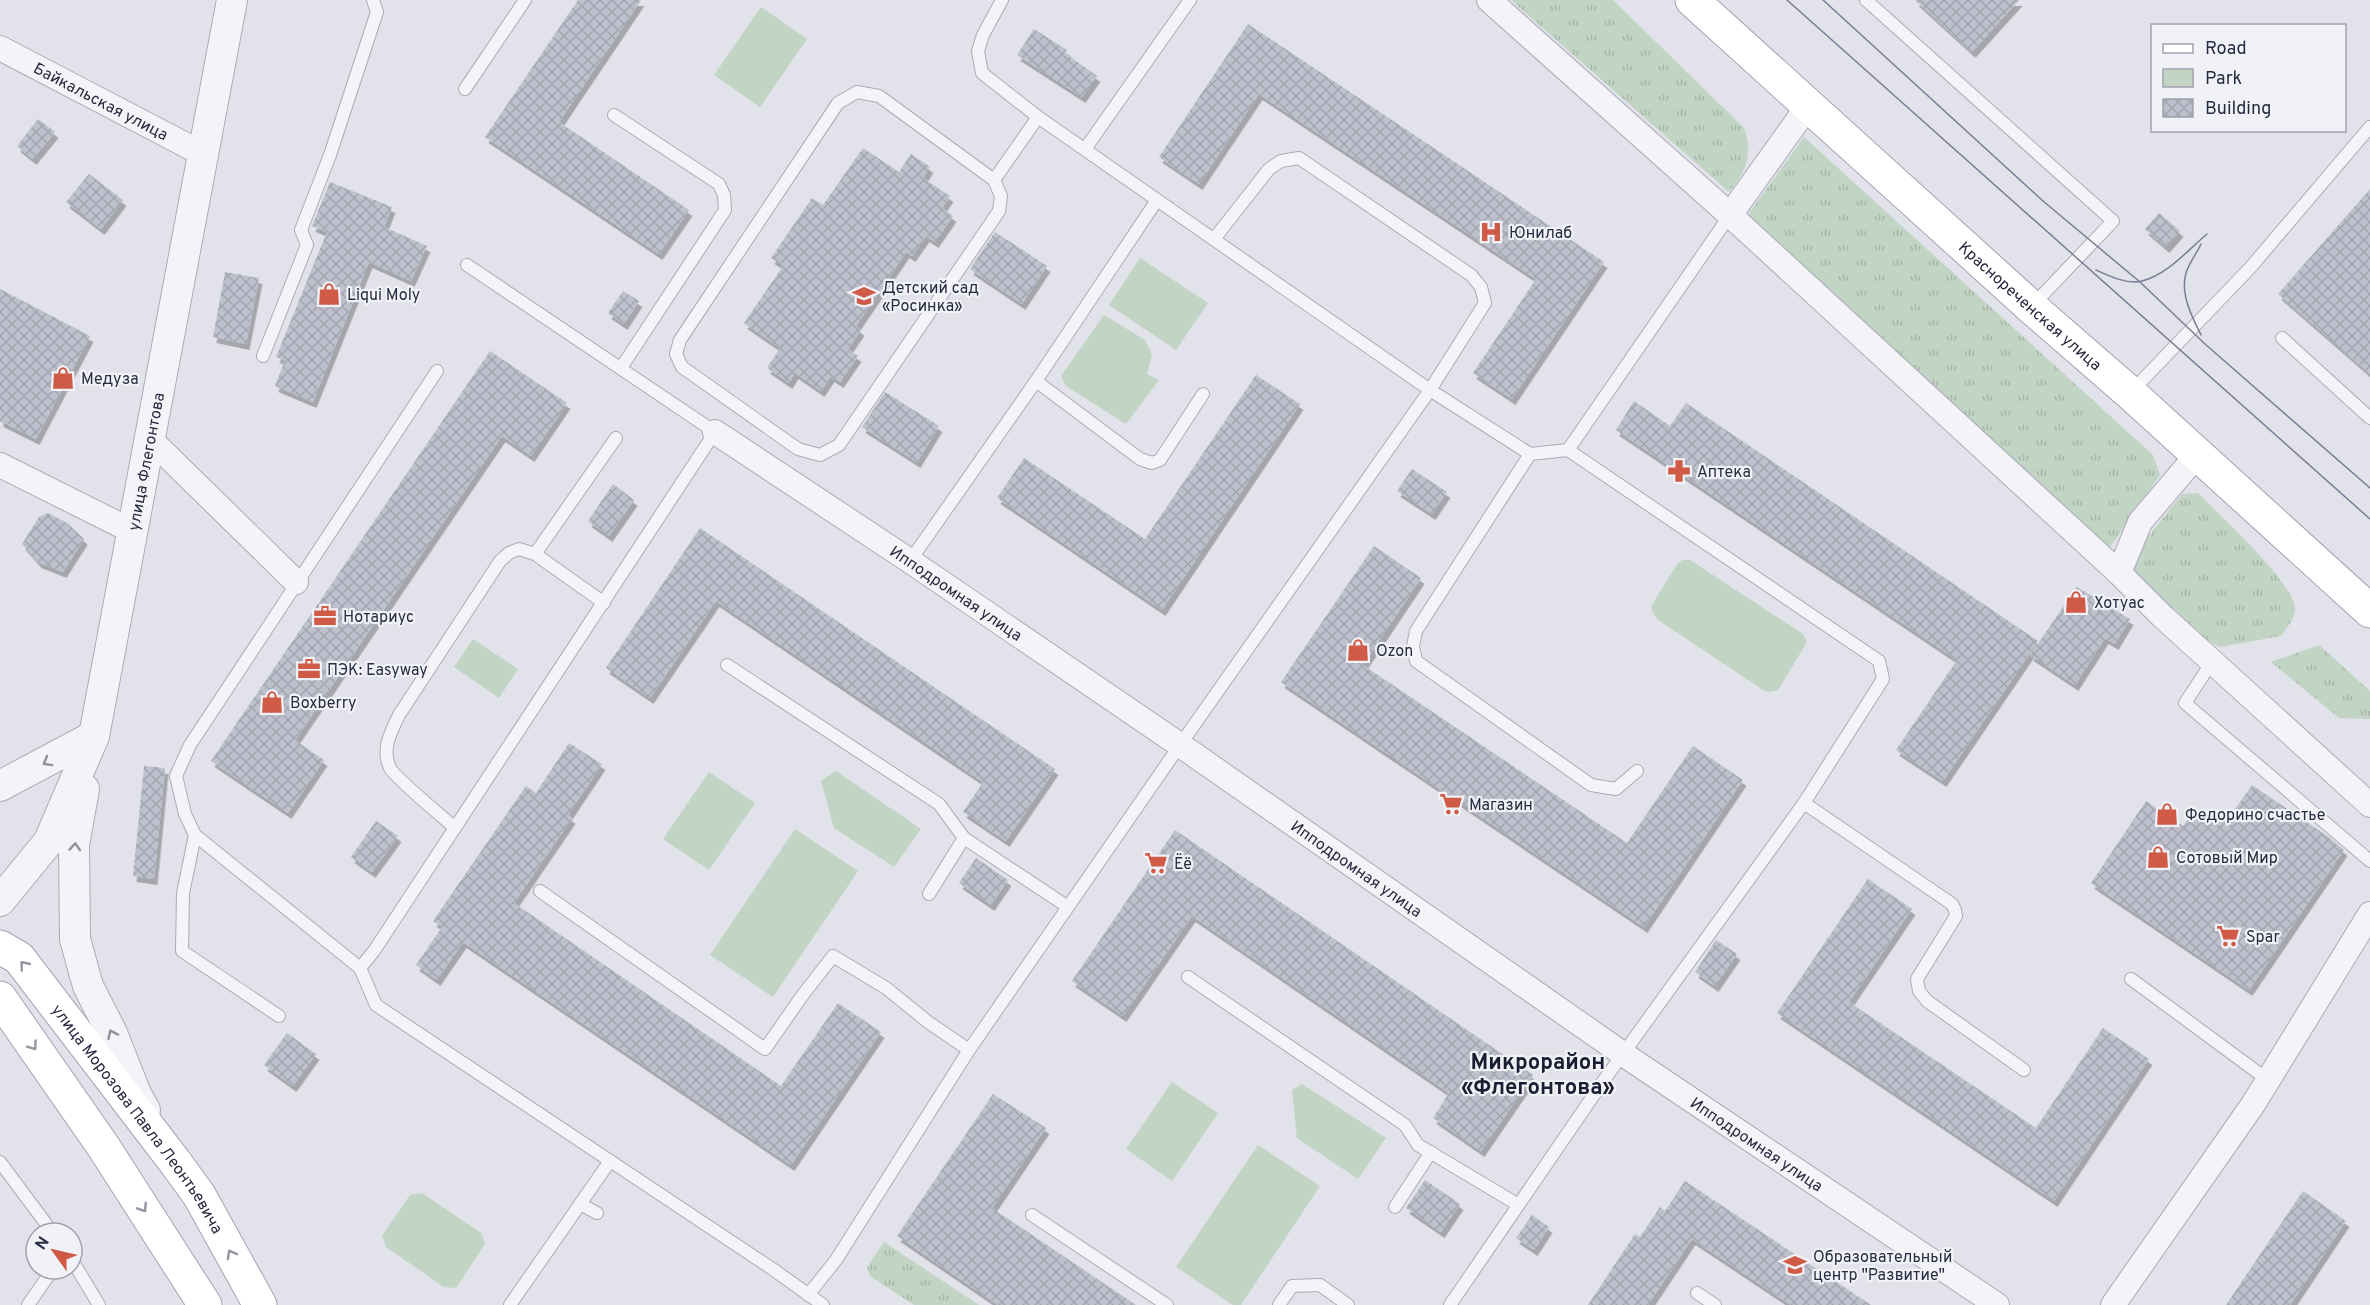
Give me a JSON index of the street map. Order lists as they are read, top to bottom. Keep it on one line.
{"streets":{"main road":["Краснореченская улица","улица Морозова Павла Леонтьевича"],"street":["Байкальская улица","улица Флегонтова","Ипподромная улица"]},"crossings":[["Байкальская улица","улица Флегонтова"]],"districts":["Микрорайон «Флегонтова»"],"places":{"hospital":["Юнилаб"],"shop":["Liqui Moly","Медуза","Хотуас","Ozon","Boxberry","Федорино счастье","Сотовый Мир"],"school or university":["Детский сад «Росинка»","Образовательный центр \"Развитие\""],"pharmacy":["Аптека"],"office":["Нотариус","ПЭК: Easyway"],"supermarket":["Магазин","Ёё","Spar"]},"legend":["Road","Park","Building"],"north":"top left"}
